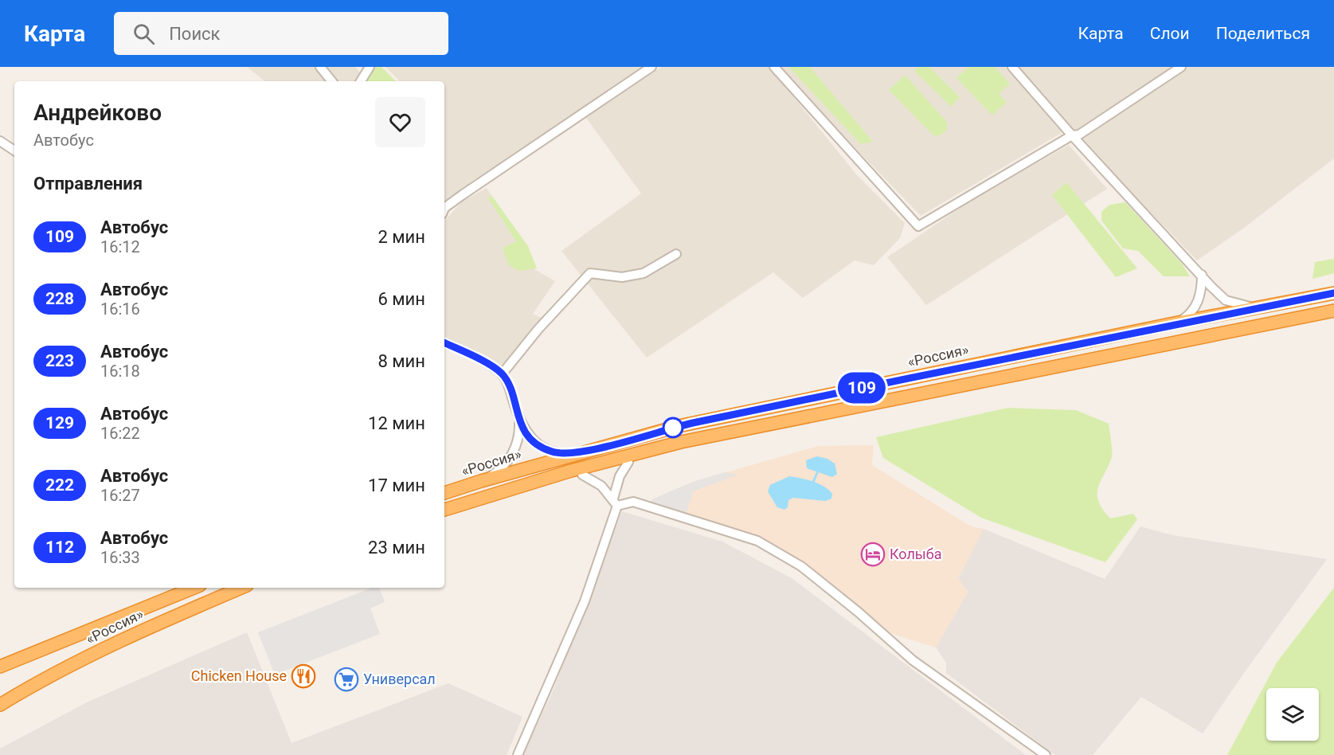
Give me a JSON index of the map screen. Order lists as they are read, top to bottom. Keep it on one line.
{"streets":{"highway":["«Россия»"]},"places":{"hotel":["Колыба"],"restaurant":["Chicken House"],"supermarket":["Универсал"]},"lines":["bus line 109"],"page":{"header":"Карта","search":"Поиск","nav":["Карта","Слои","Поделиться"],"on_map":"109","heading":[["Андрейково","Автобус"],"Отправления"],"list":[{"mark":"109","name":"Автобус","note":"16:12","value":"2 мин"},{"mark":"228","name":"Автобус","note":"16:16","value":"6 мин"},{"mark":"223","name":"Автобус","note":"16:18","value":"8 мин"},{"mark":"129","name":"Автобус","note":"16:22","value":"12 мин"},{"mark":"222","name":"Автобус","note":"16:27","value":"17 мин"},{"mark":"112","name":"Автобус","note":"16:33","value":"23 мин"}]}}
